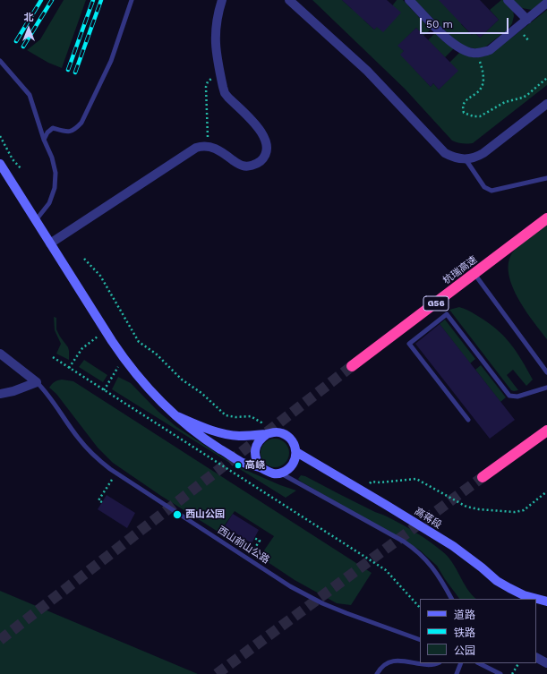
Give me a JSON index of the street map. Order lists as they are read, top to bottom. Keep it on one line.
{"streets":{"highway":["杭瑞高速","G56"],"main road":["高蒋段"],"lane":["西山前山公路"]},"places":["高峣","西山公园"],"legend":["道路","铁路","公园"],"scale_bar":"50 m","north":"top"}
